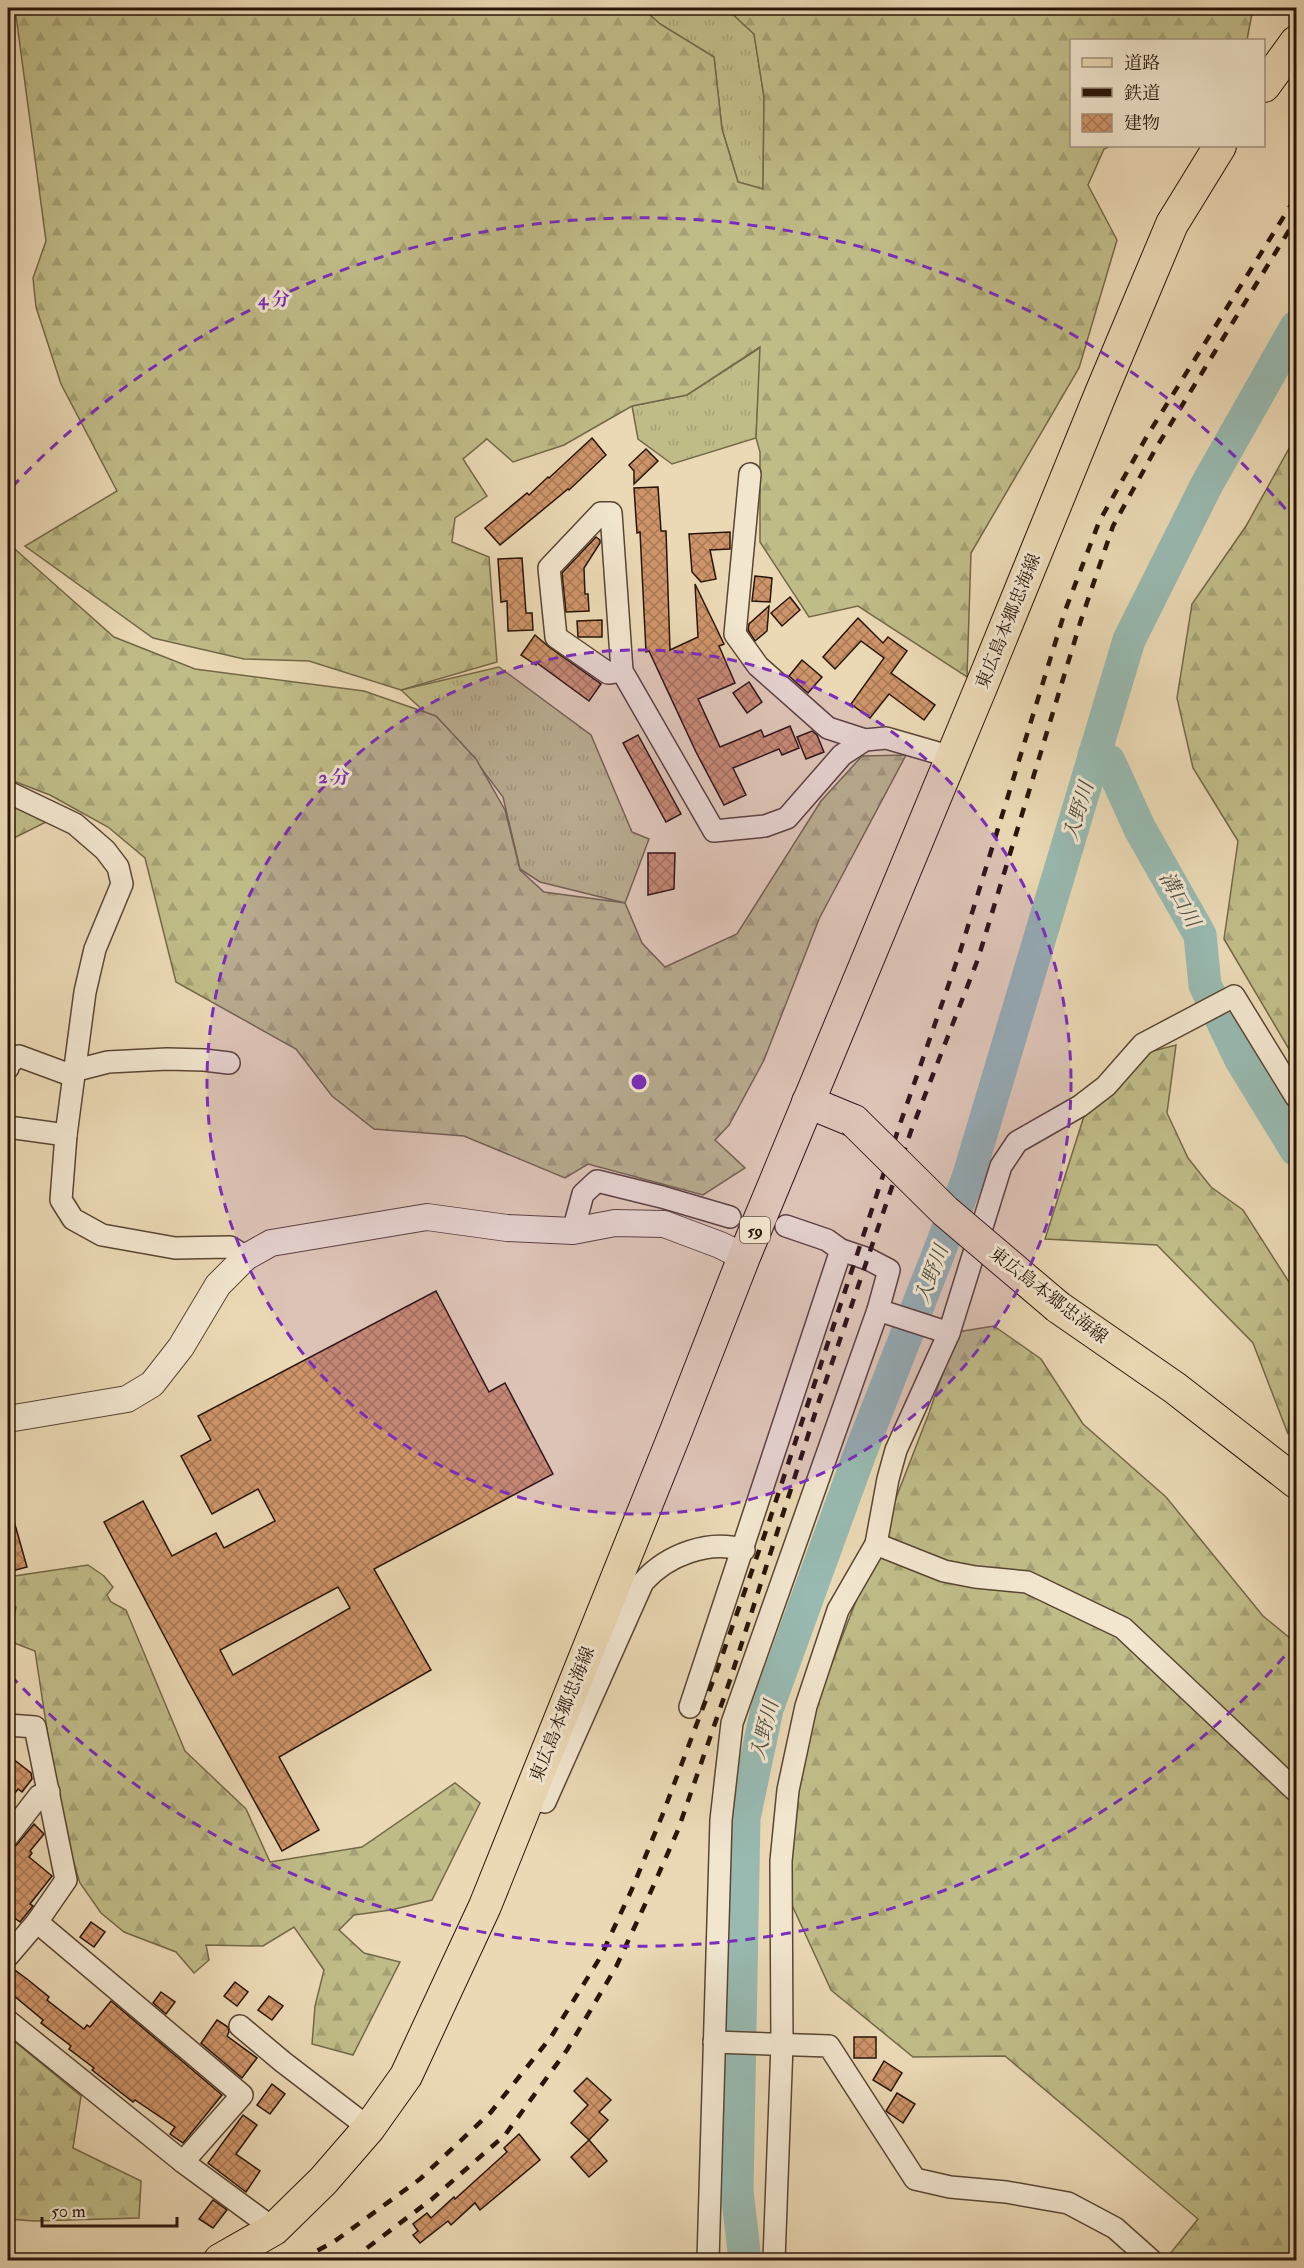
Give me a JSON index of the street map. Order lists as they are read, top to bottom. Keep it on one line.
{"streets":{"main road":["東広島本郷忠海線","59"]},"water":["入野川","溝口川"],"legend":["道路","鉄道","建物"],"scale_bar":"50 m","rings":["4 分","2 分"]}
